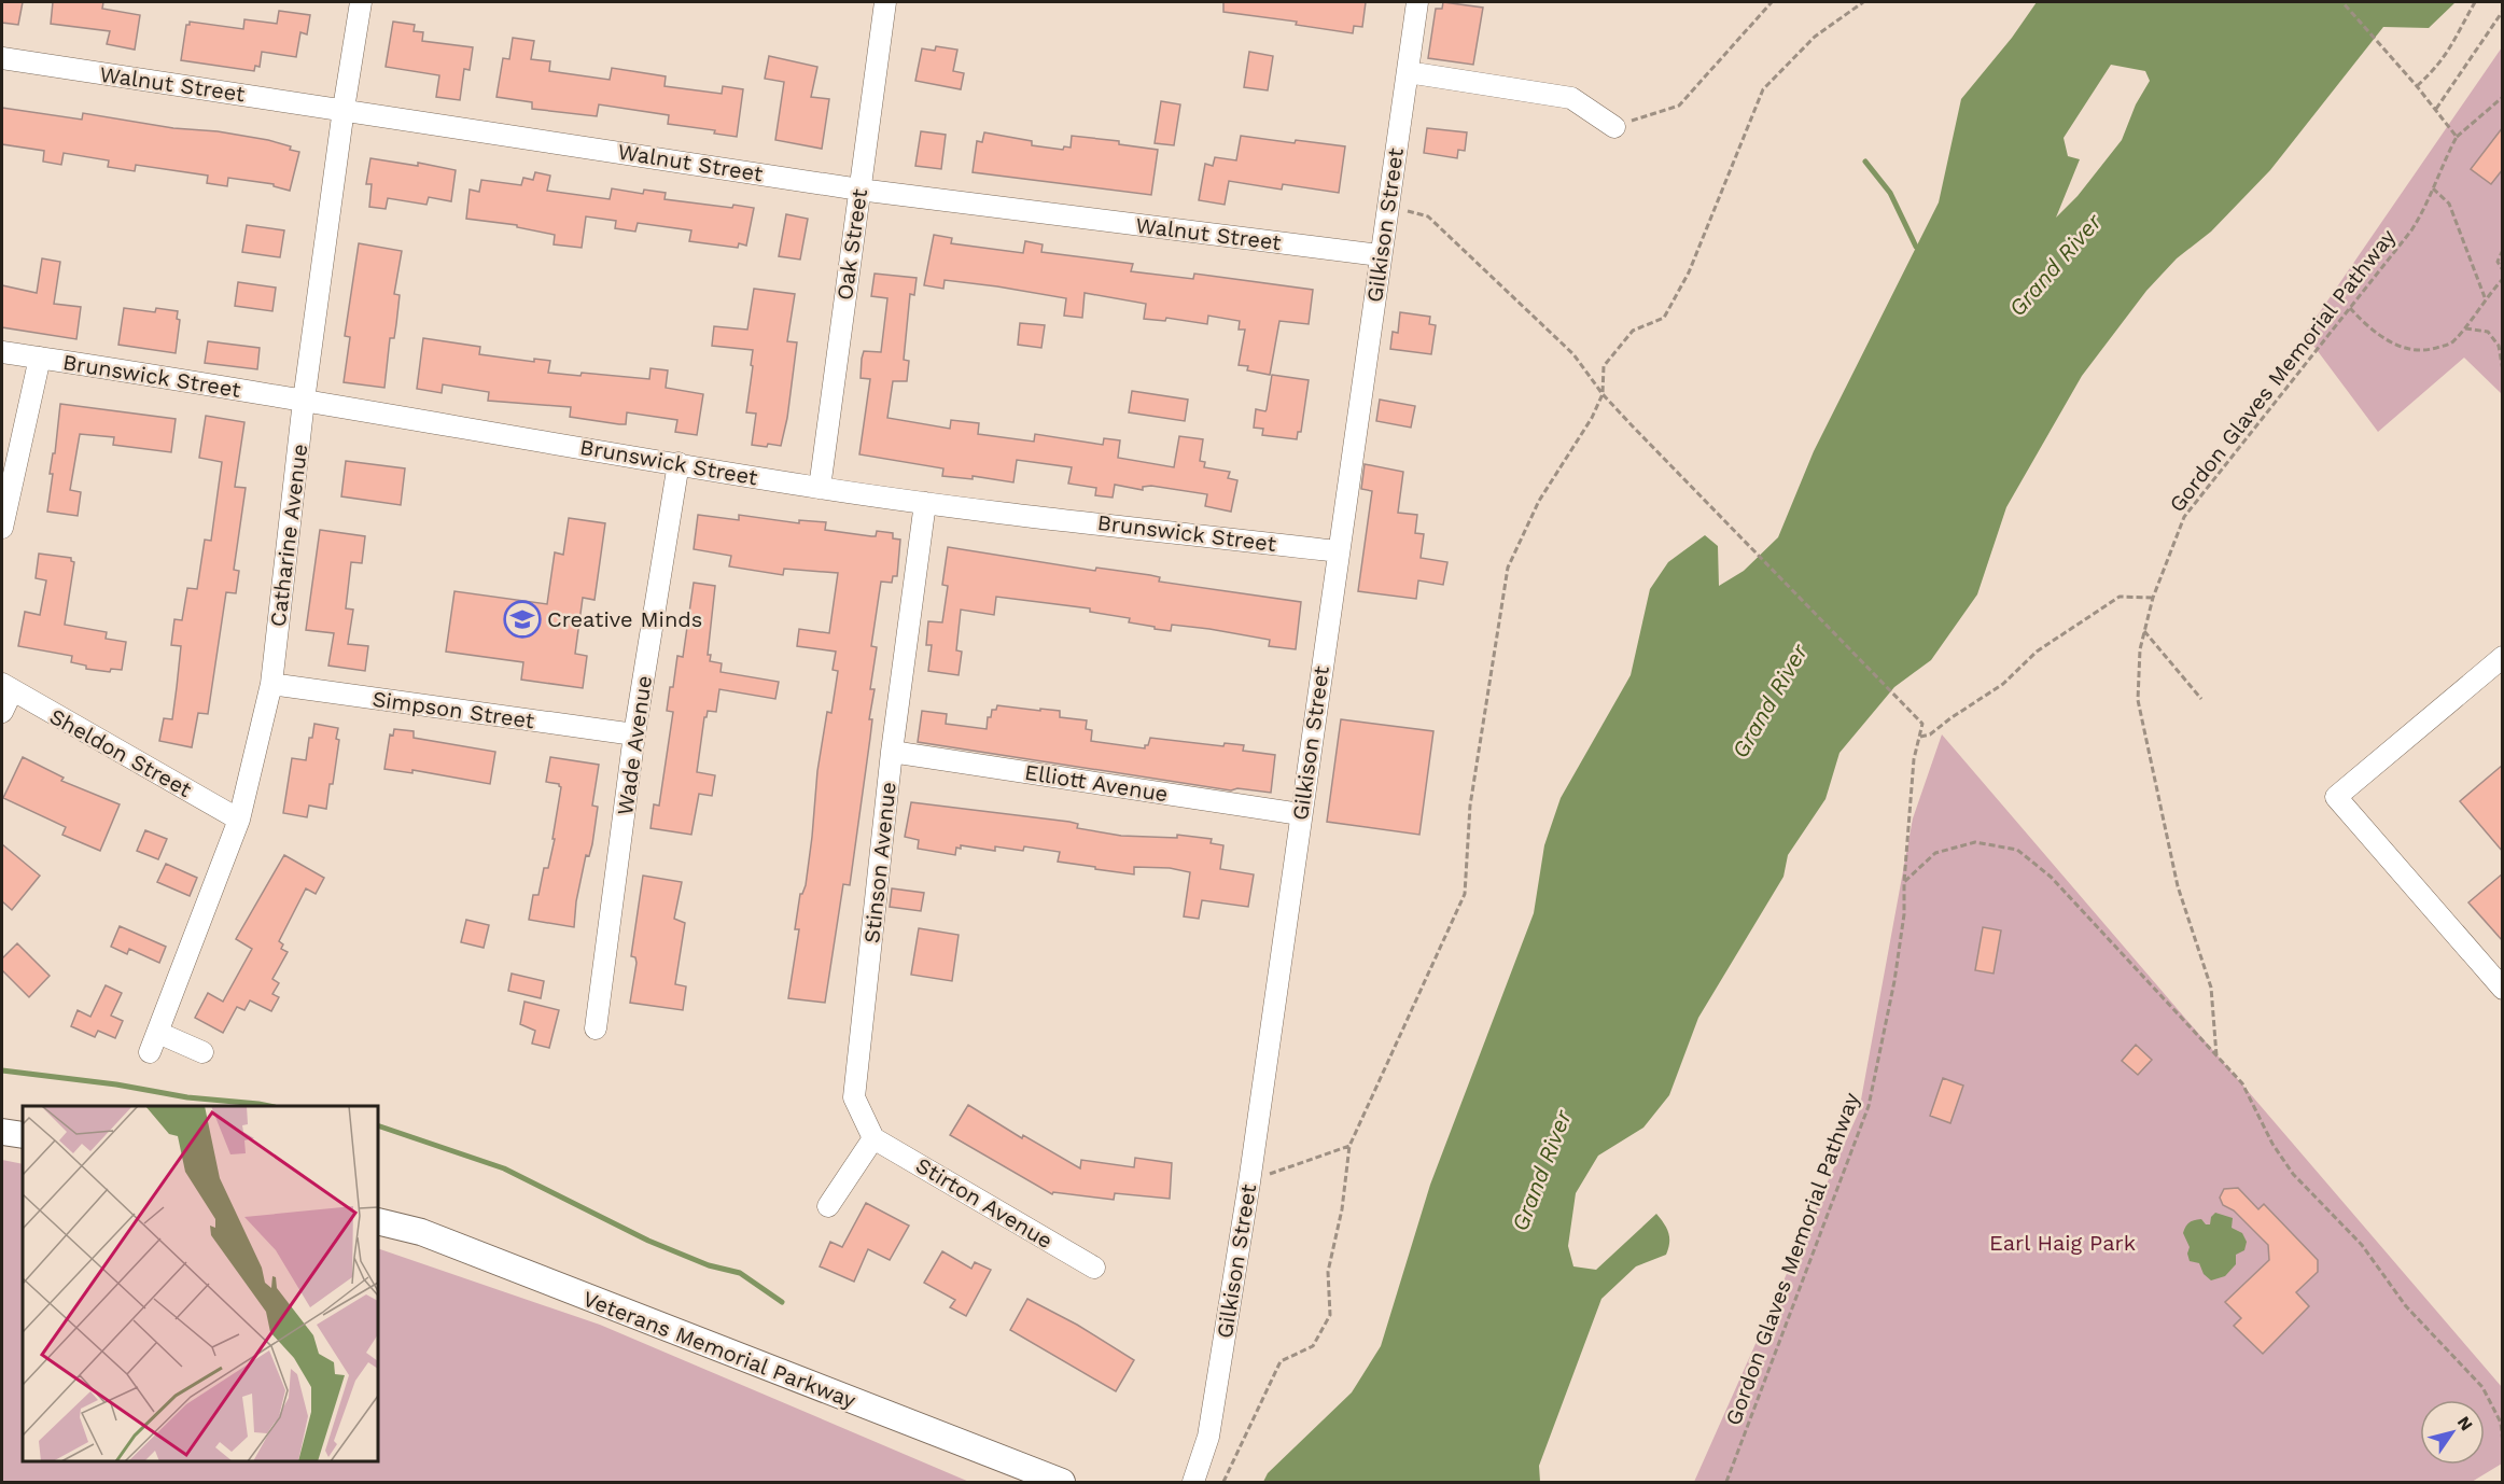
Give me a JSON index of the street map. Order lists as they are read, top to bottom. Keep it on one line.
{"streets":{"main road":["Veterans Memorial Parkway"],"street":["Walnut Street","Gilkison Street","Oak Street","Brunswick Street","Catharine Avenue","Simpson Street","Wade Avenue","Sheldon Street","Elliott Avenue","Stinson Avenue","Stirton Avenue"],"path":["Gordon Glaves Memorial Pathway"]},"crossings":[["Walnut Street","Gilkison Street"],["Walnut Street","Oak Street"],["Walnut Street","Catharine Avenue"],["Gilkison Street","Brunswick Street"],["Gilkison Street","Elliott Avenue"],["Oak Street","Brunswick Street"],["Brunswick Street","Catharine Avenue"],["Brunswick Street","Wade Avenue"],["Brunswick Street","Stinson Avenue"],["Catharine Avenue","Simpson Street"],["Catharine Avenue","Sheldon Street"],["Simpson Street","Wade Avenue"],["Elliott Avenue","Stinson Avenue"],["Stinson Avenue","Stirton Avenue"]],"water":["Grand River"],"parks":["Earl Haig Park"],"places":{"school or university":["Creative Minds"]},"north":"top right"}
